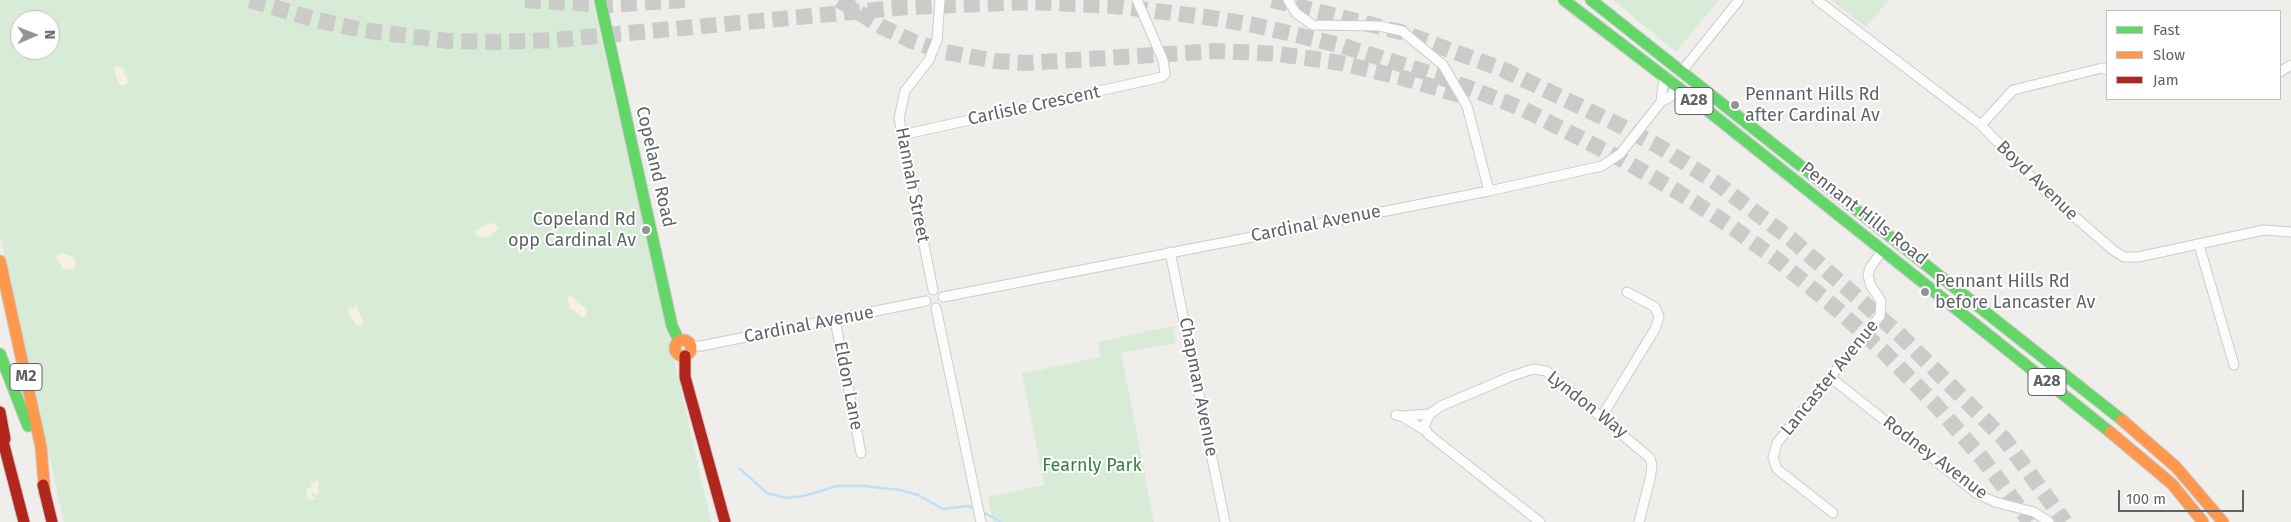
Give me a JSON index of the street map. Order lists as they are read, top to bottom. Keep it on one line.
{"streets":{"main road":["A28","Copeland Road","Pennant Hills Road","M2"],"street":["Carlisle Crescent","Boyd Avenue","Hannah Street","Cardinal Avenue","Lancaster Avenue","Eldon Lane","Chapman Avenue","Lyndon Way","Rodney Avenue"]},"crossings":[["Carlisle Crescent","Hannah Street"],["Copeland Road","Cardinal Avenue"],["Hannah Street","Cardinal Avenue"],["Pennant Hills Road","Cardinal Avenue"],["Pennant Hills Road","Lancaster Avenue"],["Cardinal Avenue","Eldon Lane"],["Cardinal Avenue","Chapman Avenue"],["Lancaster Avenue","Rodney Avenue"]],"parks":["Fearnly Park"],"places":["Pennant Hills Rd after Cardinal Av","Copeland Rd opp Cardinal Av","Pennant Hills Rd before Lancaster Av"],"legend":["Fast","Slow","Jam"],"scale_bar":"100 m","north":"right"}
